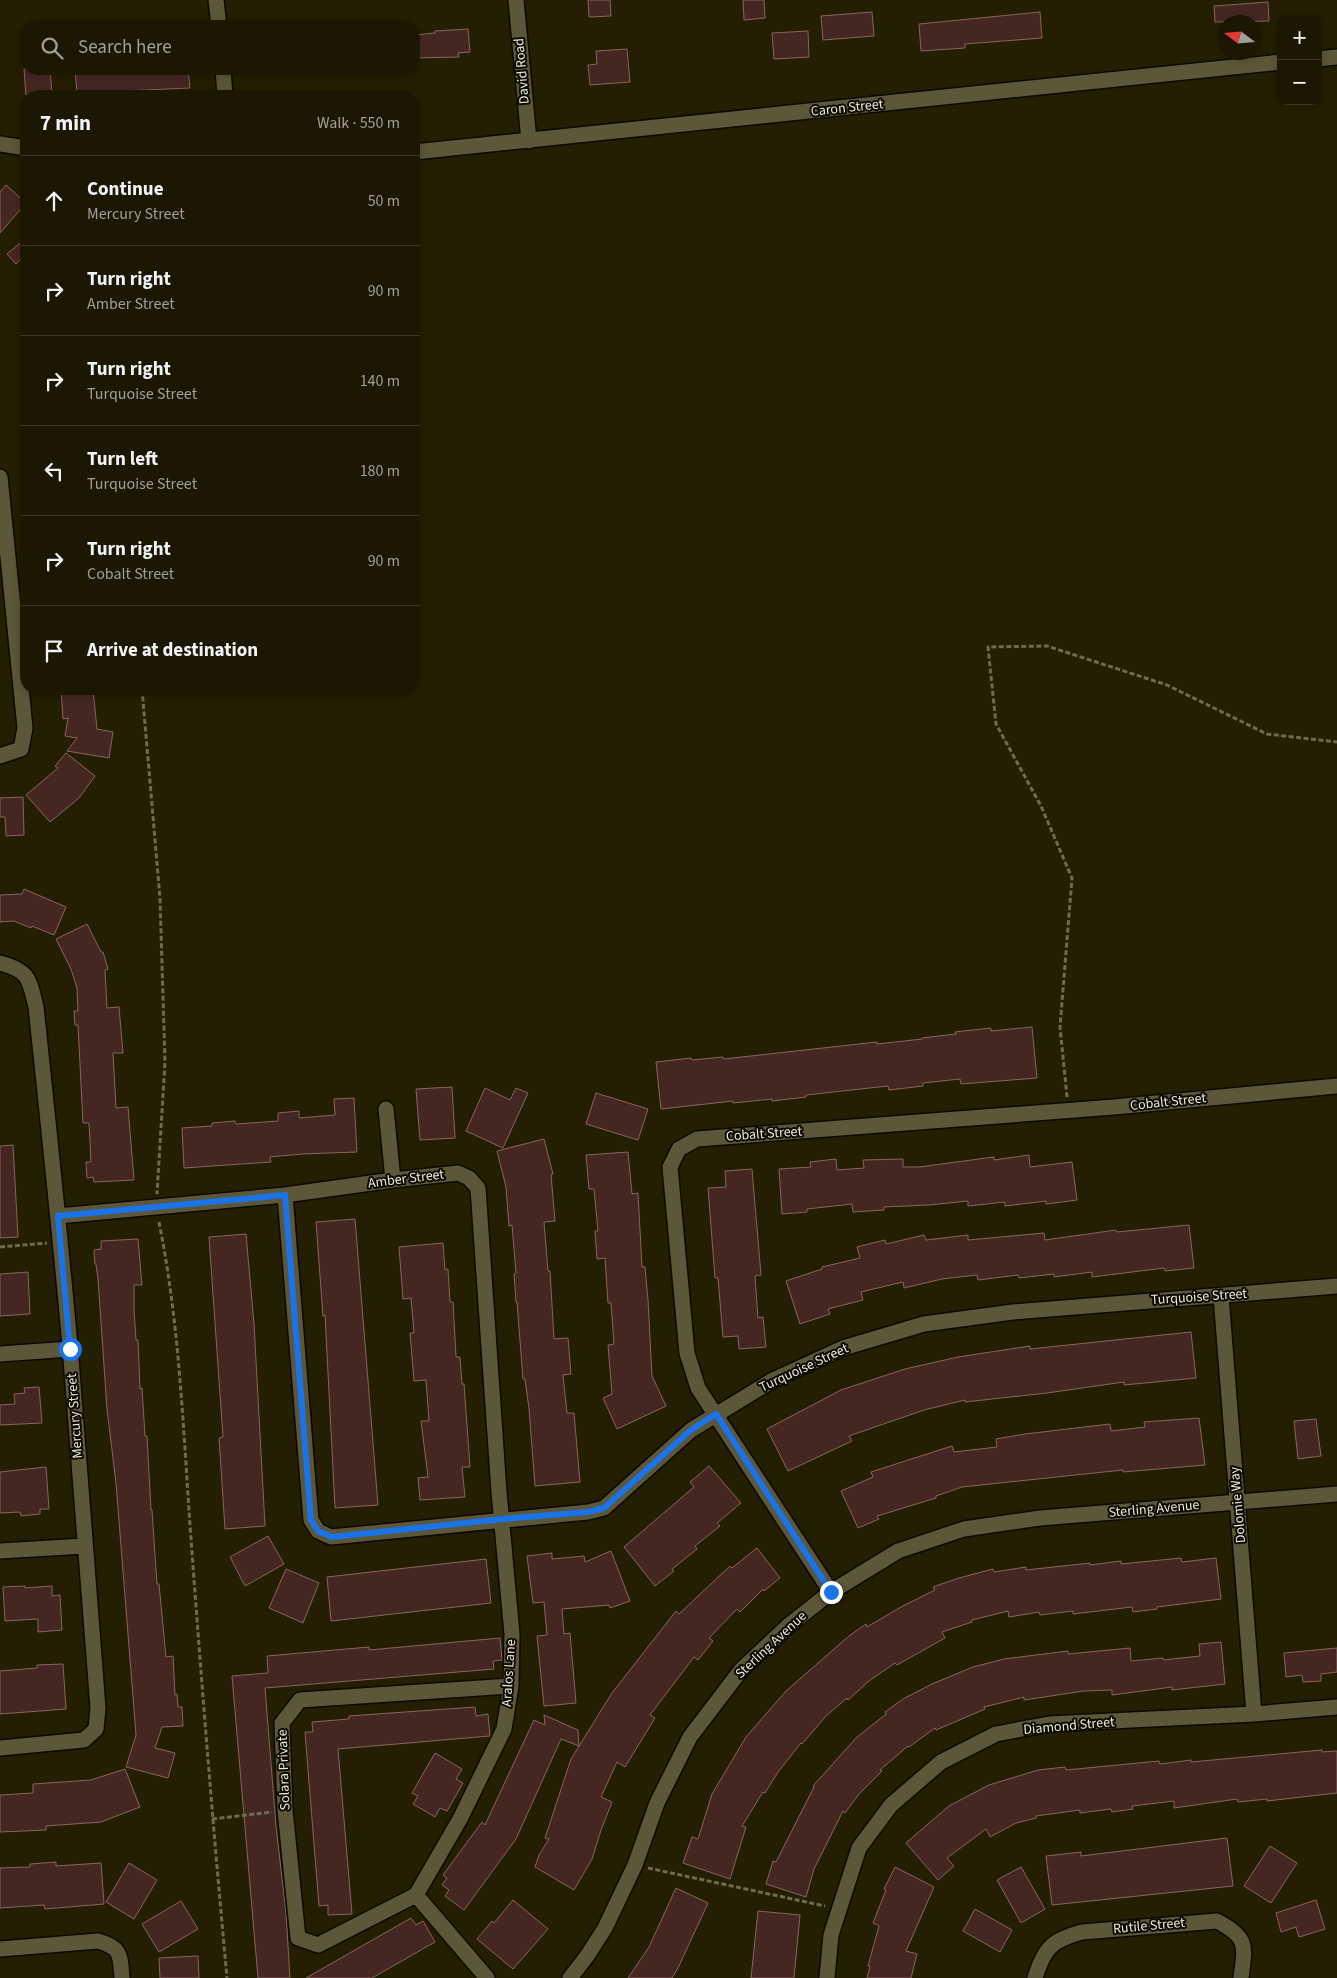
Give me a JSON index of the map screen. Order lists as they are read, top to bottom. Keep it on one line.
{"streets":{"street":["David Road","Caron Street","Cobalt Street","Amber Street","Turquoise Street","Mercury Street","Dolomie Way","Sterling Avenue","Aralos Lane","Diamond Street","Solara Private","Rutile Street"]},"crossings":[["David Road","Caron Street"],["Cobalt Street","Turquoise Street"],["Cobalt Street","Sterling Avenue"],["Amber Street","Turquoise Street"],["Amber Street","Mercury Street"],["Amber Street","Aralos Lane"],["Turquoise Street","Dolomie Way"],["Turquoise Street","Aralos Lane"],["Dolomie Way","Sterling Avenue"],["Dolomie Way","Diamond Street"],["Aralos Lane","Solara Private"]],"north":"left","page":{"map_buttons":["+","−"],"search":"Search here","heading":["7 min","Walk · 550 m"],"list":[["Continue","Mercury Street","50 m"],["Turn right","Amber Street","90 m"],["Turn right","Turquoise Street","140 m"],["Turn left","Turquoise Street","180 m"],["Turn right","Cobalt Street","90 m"],"Arrive at destination"]}}
